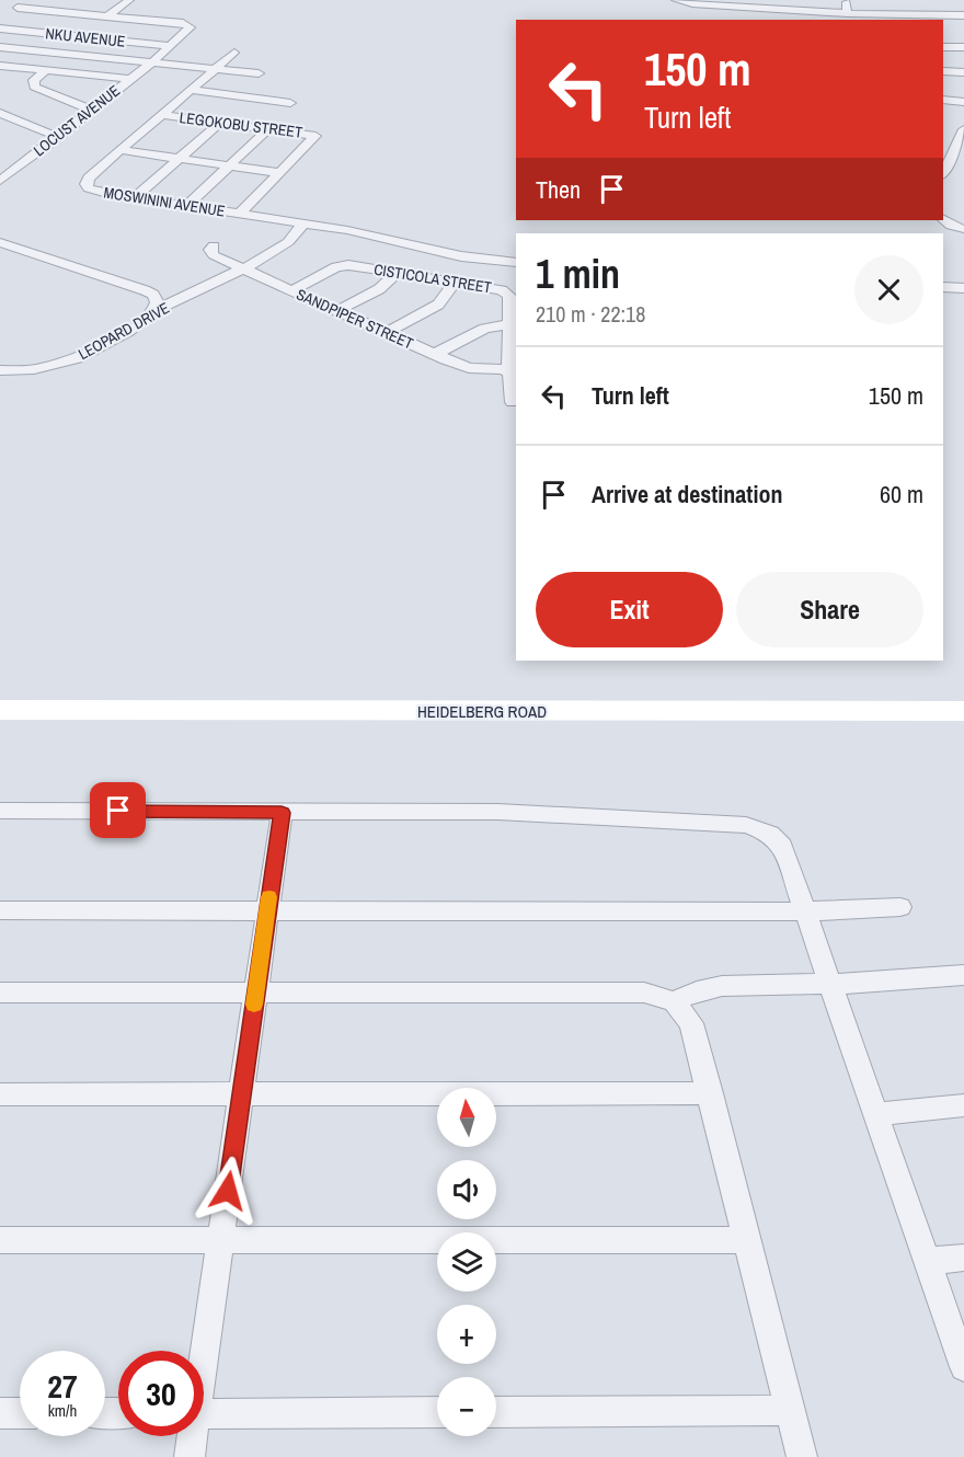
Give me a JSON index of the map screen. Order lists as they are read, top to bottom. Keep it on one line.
{"streets":{"main road":["HEIDELBERG ROAD"],"street":["NKU AVENUE","LOCUST AVENUE","LEGOKOBU STREET","MOSWININI AVENUE","CISTICOLA STREET","SANDPIPER STREET","LEOPARD DRIVE"]},"crossings":[["NKU AVENUE","LOCUST AVENUE"],["LEGOKOBU STREET","MOSWININI AVENUE"],["MOSWININI AVENUE","LEOPARD DRIVE"],["CISTICOLA STREET","SANDPIPER STREET"],["SANDPIPER STREET","LEOPARD DRIVE"]],"north":"top","page":{"turn":["150 m","Turn left"],"then":"Then","heading":["1 min","210 m · 22:18"],"list":[{"name":"Turn left","value":"150 m"},{"name":"Arrive at destination","value":"60 m"}],"buttons":["Exit","Share"],"map_buttons":["+","−"],"speed":"27 km/h","limit":"30"}}
